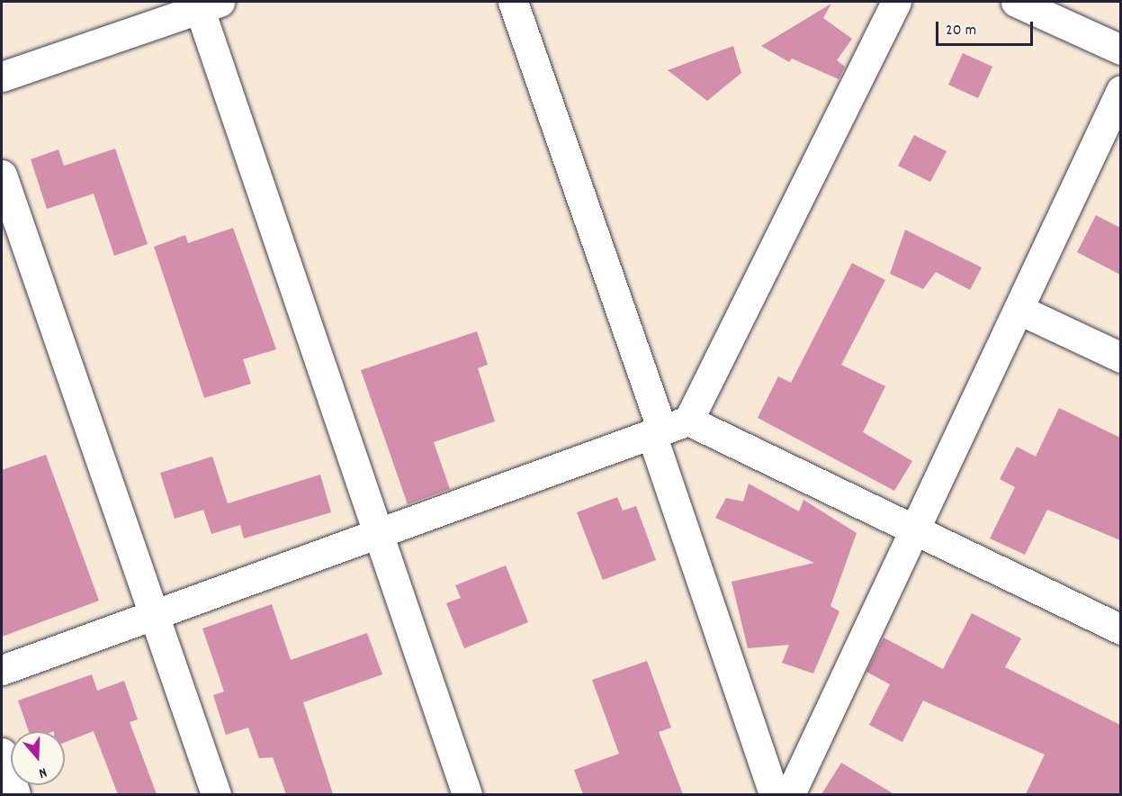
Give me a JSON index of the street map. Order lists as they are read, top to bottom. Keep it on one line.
{"scale_bar":"20 m","north":"bottom"}
